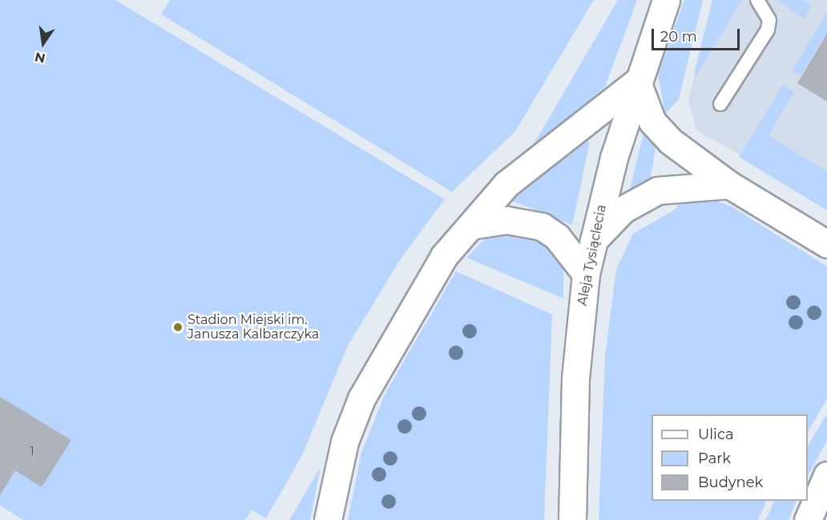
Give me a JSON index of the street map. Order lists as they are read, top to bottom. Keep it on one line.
{"streets":{"street":["Aleja Tysiąclecia"]},"places":["Stadion Miejski im. Janusza Kalbarczyka"],"house_numbers":["1"],"legend":["Ulica","Park","Budynek"],"scale_bar":"20 m","north":"bottom"}
